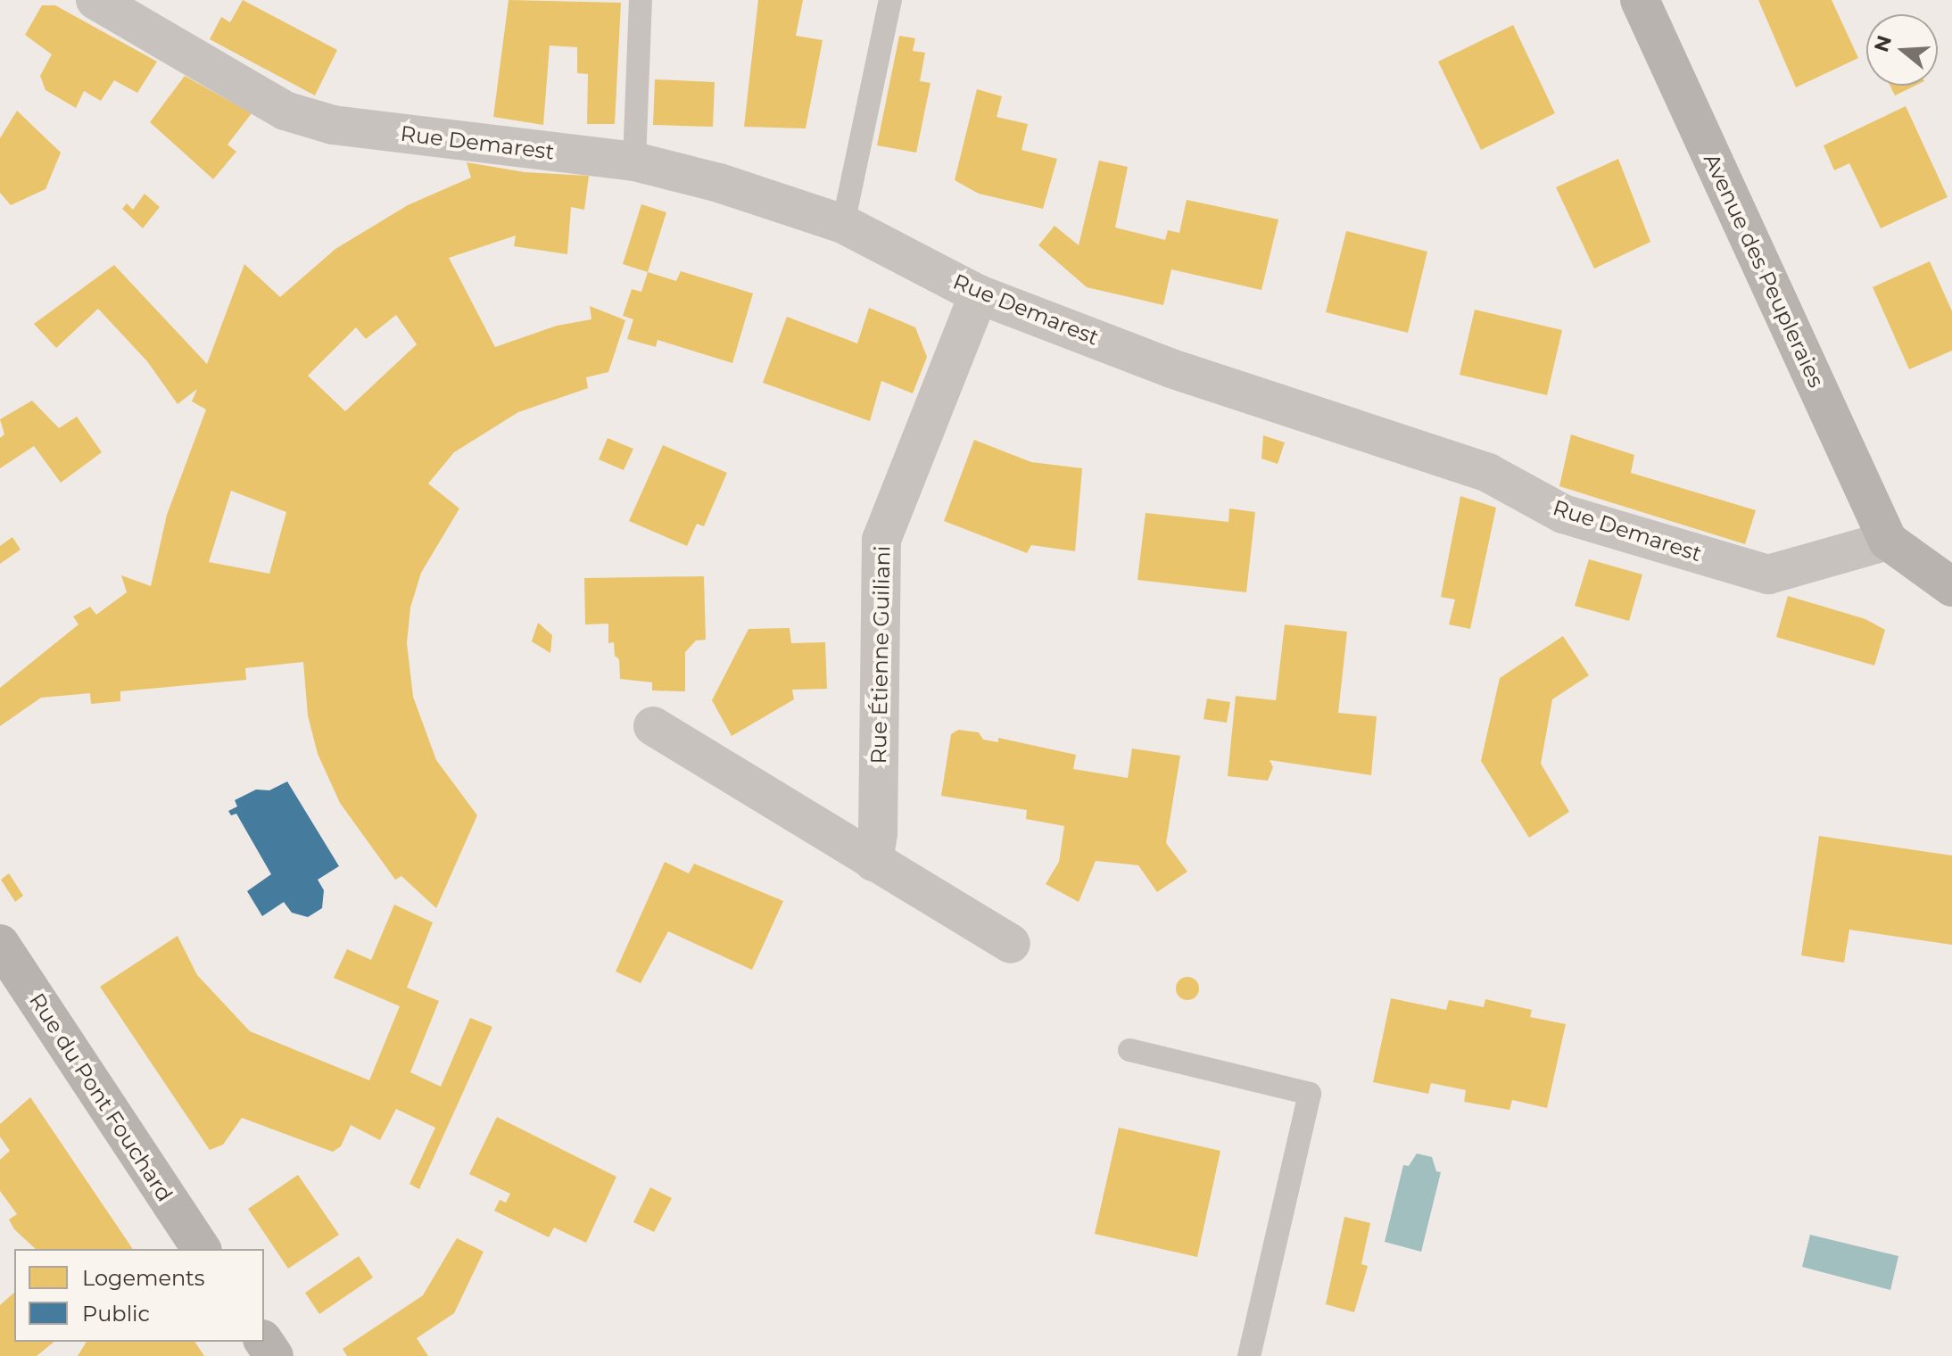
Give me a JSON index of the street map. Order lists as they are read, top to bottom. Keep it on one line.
{"streets":{"street":["Rue Demarest","Avenue des Peupleraies","Rue Étienne Guiliani","Rue du Pont Fouchard"]},"crossings":[["Rue Demarest","Avenue des Peupleraies"],["Rue Demarest","Rue Étienne Guiliani"]],"legend":["Logements","Public"],"north":"left"}
